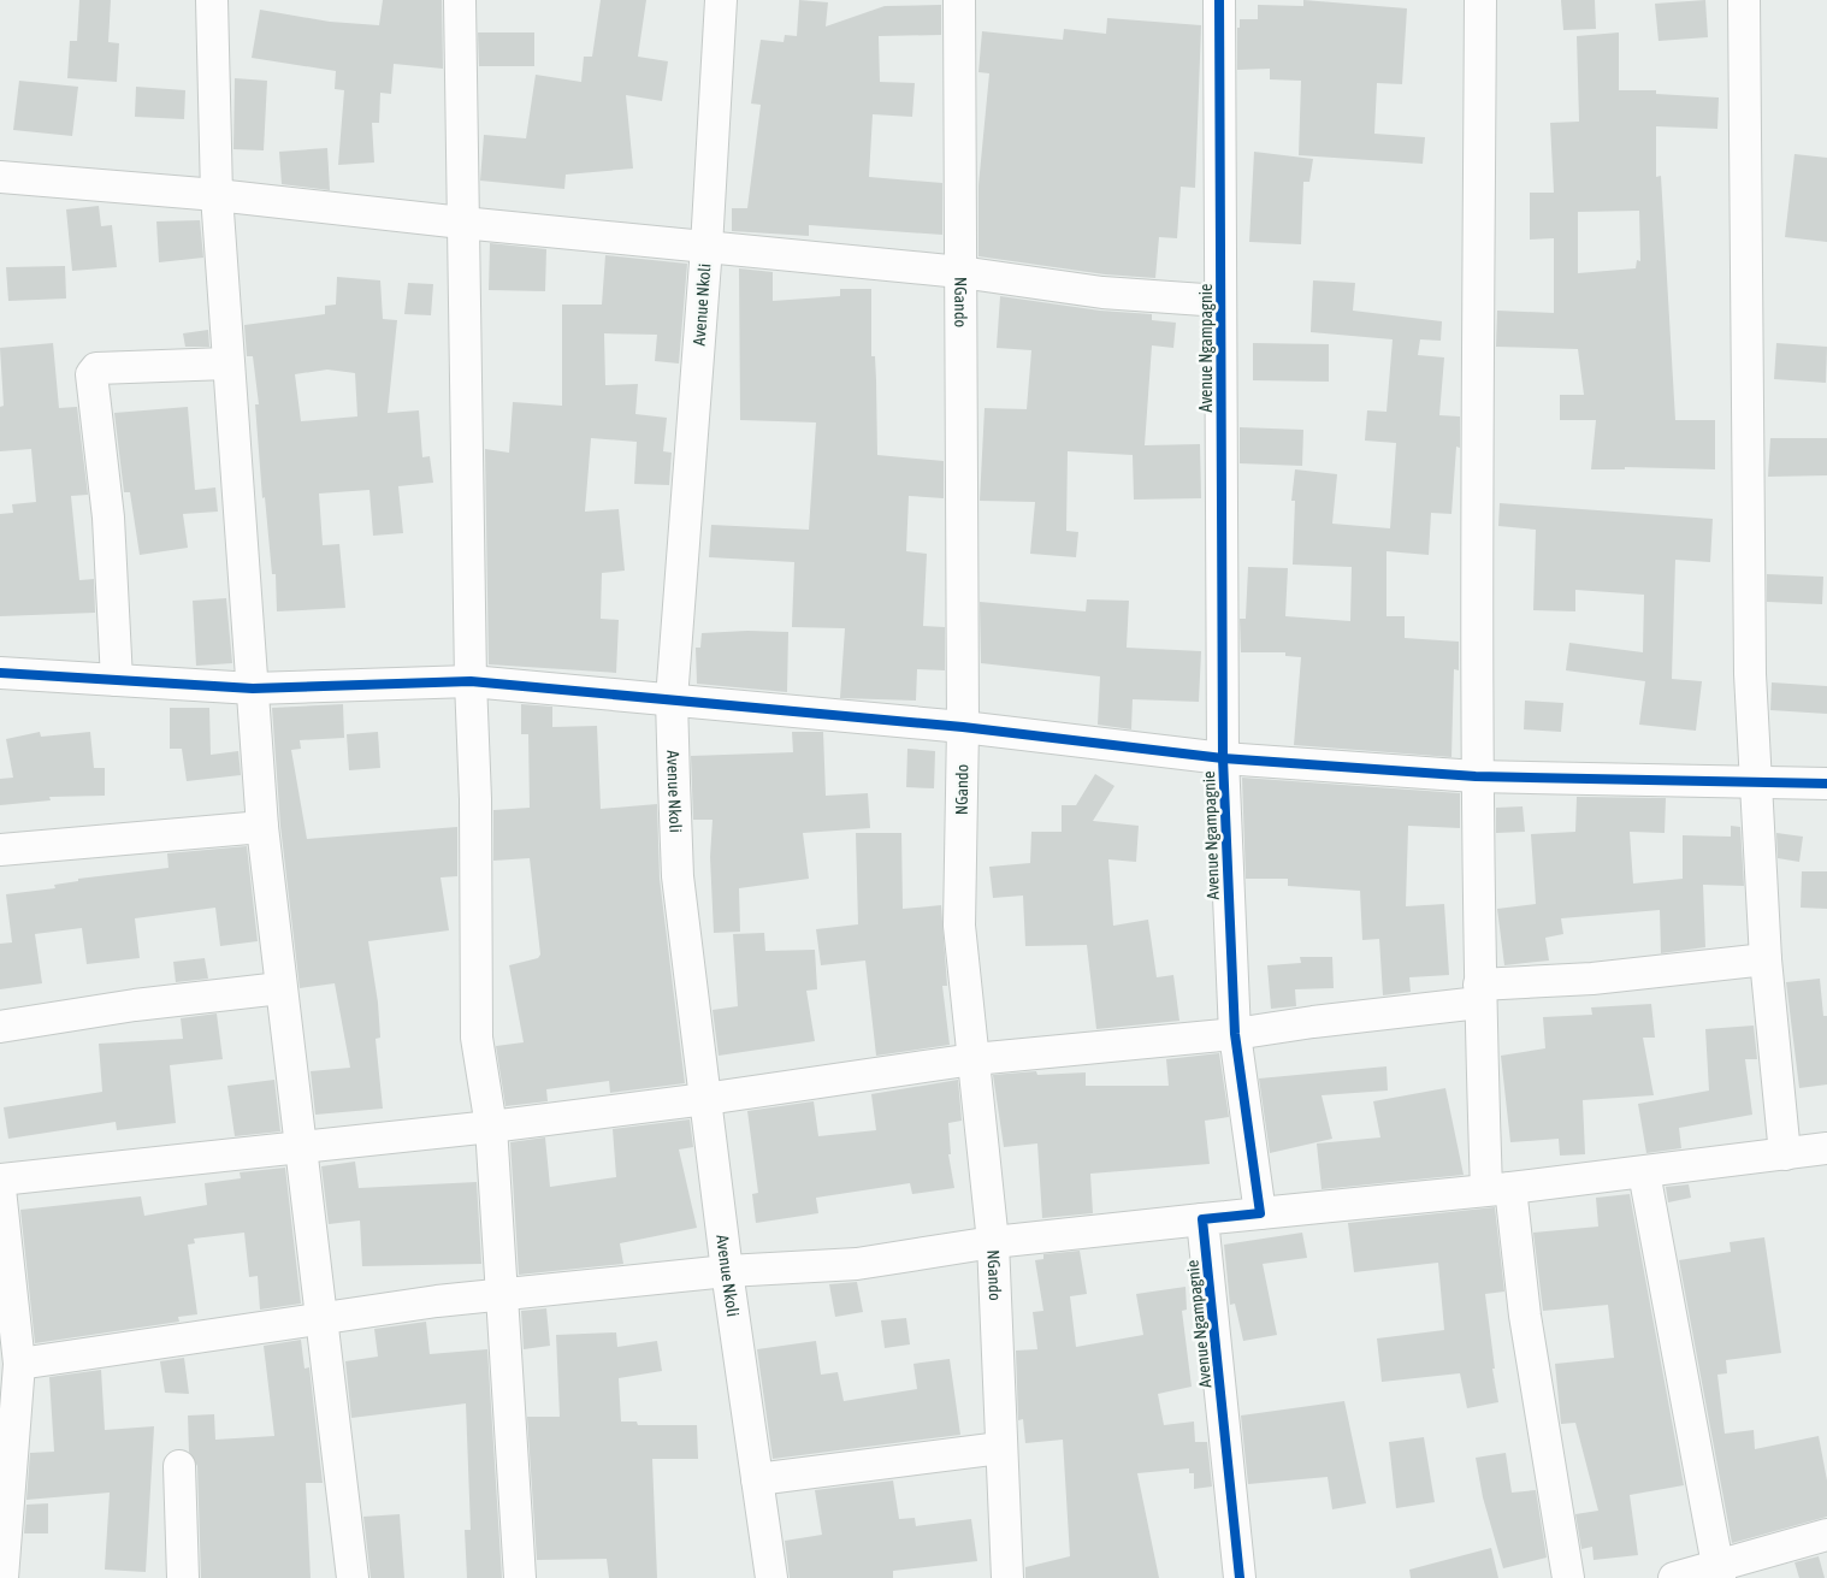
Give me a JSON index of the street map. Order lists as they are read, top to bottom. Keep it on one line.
{"streets":{"street":["NGando","Avenue Nkoli","Avenue Ngampagnie"]}}
